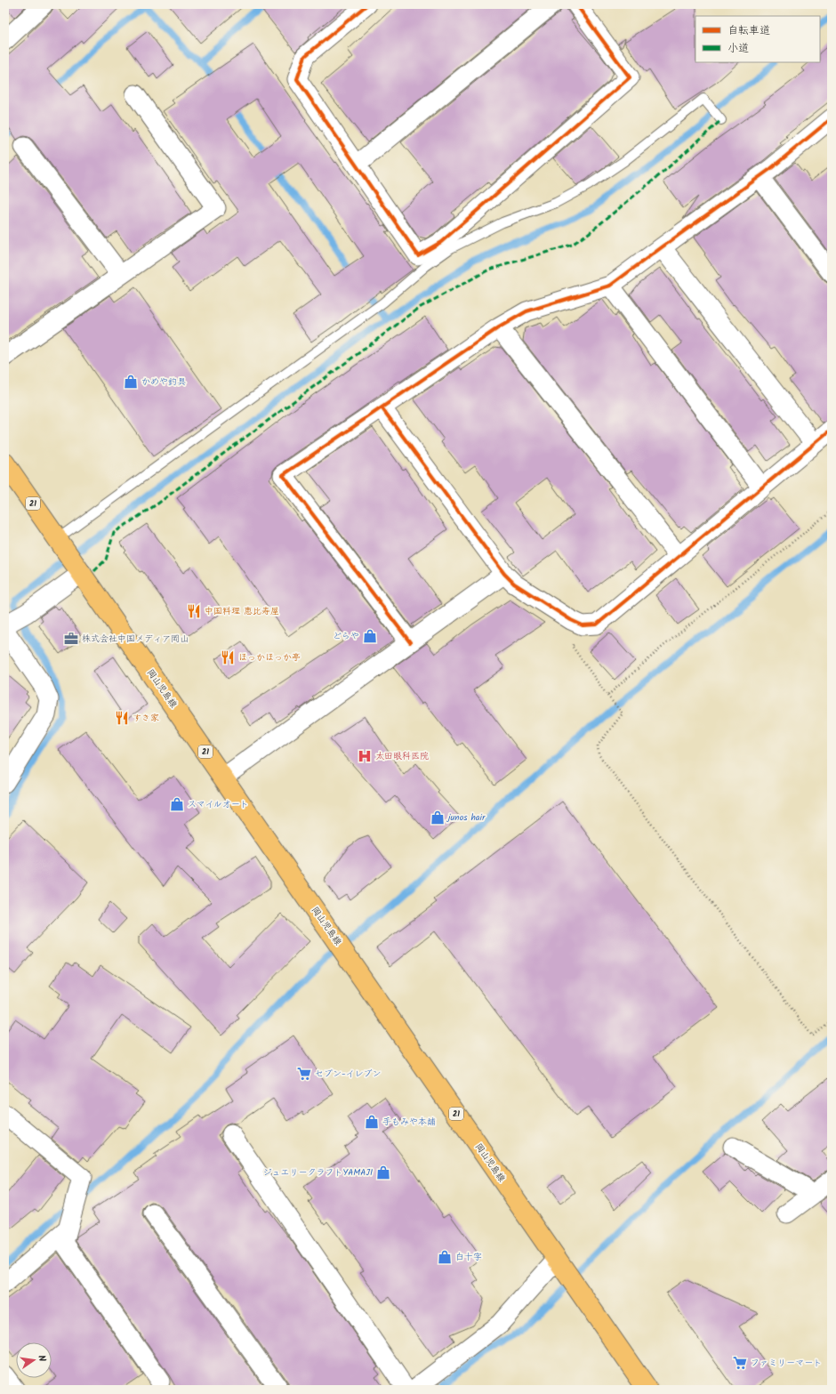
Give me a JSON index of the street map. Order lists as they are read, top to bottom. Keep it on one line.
{"streets":{"main road":["21","岡山児島線"]},"places":{"shop":["かめや釣具","どらや","スマイルオート","junos hair","手もみや本舗","ジュエリークラフトYAMAJI","白十字"],"restaurant":["中国料理 恵比寿屋","ほっかほっか亭","すき家"],"office":["株式会社中国メディア岡山"],"hospital":["太田眼科医院"],"supermarket":["セブン-イレブン","ファミリーマート"]},"legend":["自転車道","小道"],"north":"right"}
